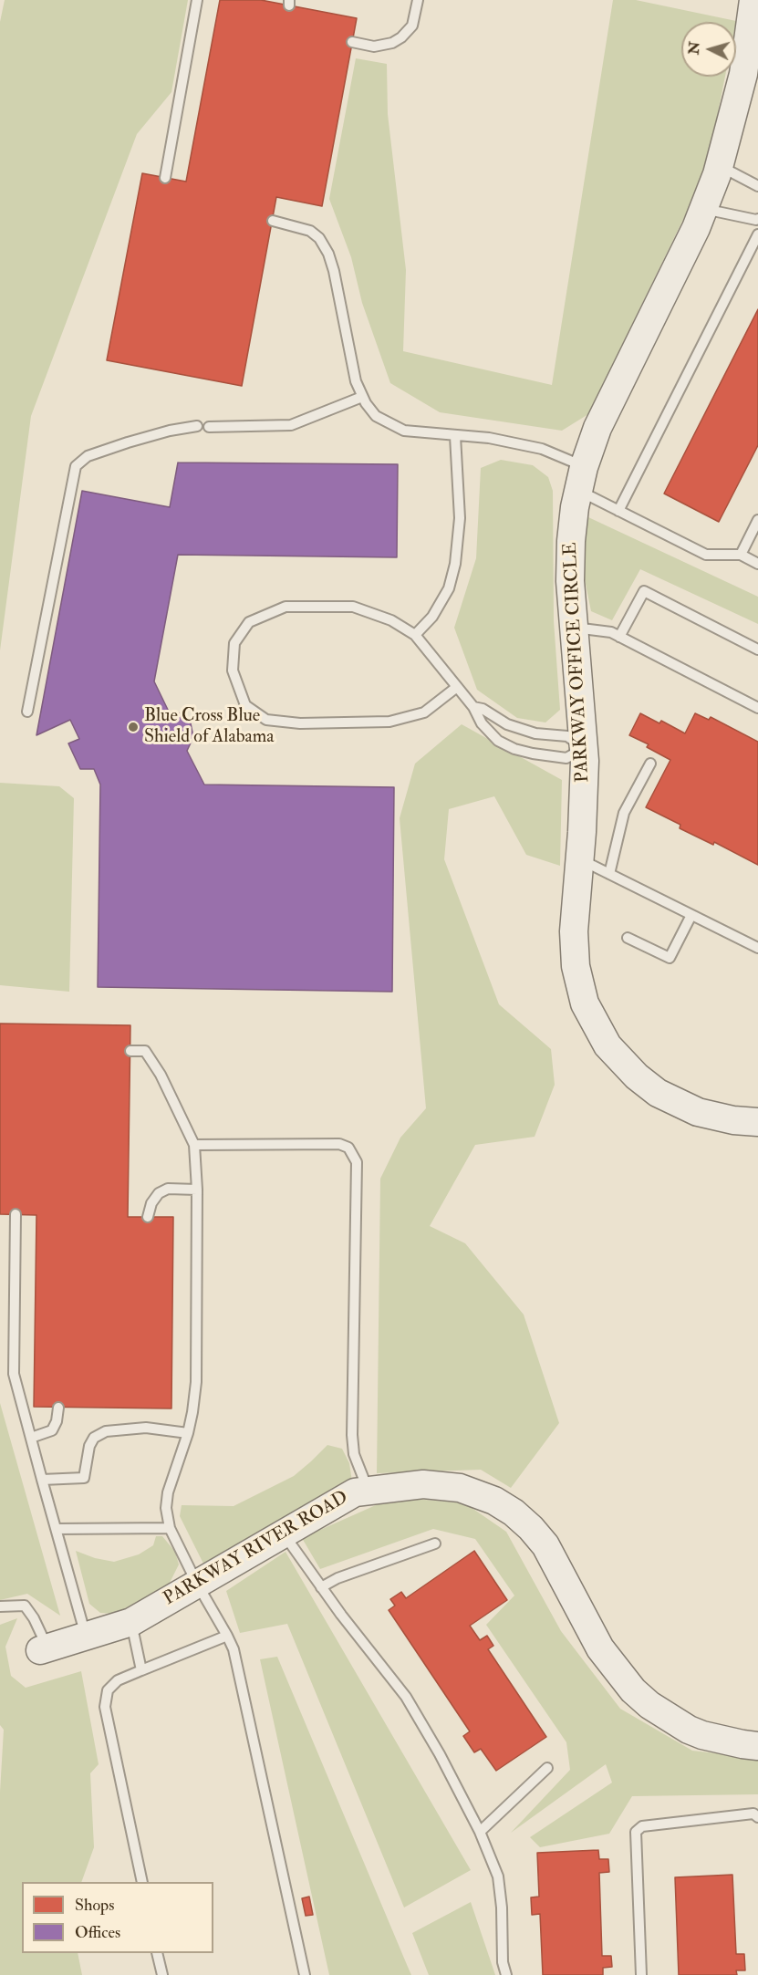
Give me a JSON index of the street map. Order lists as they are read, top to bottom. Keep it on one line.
{"streets":{"street":["PARKWAY OFFICE CIRCLE","PARKWAY RIVER ROAD"]},"places":["Blue Cross Blue Shield of Alabama"],"legend":["Shops","Offices"],"north":"left"}
